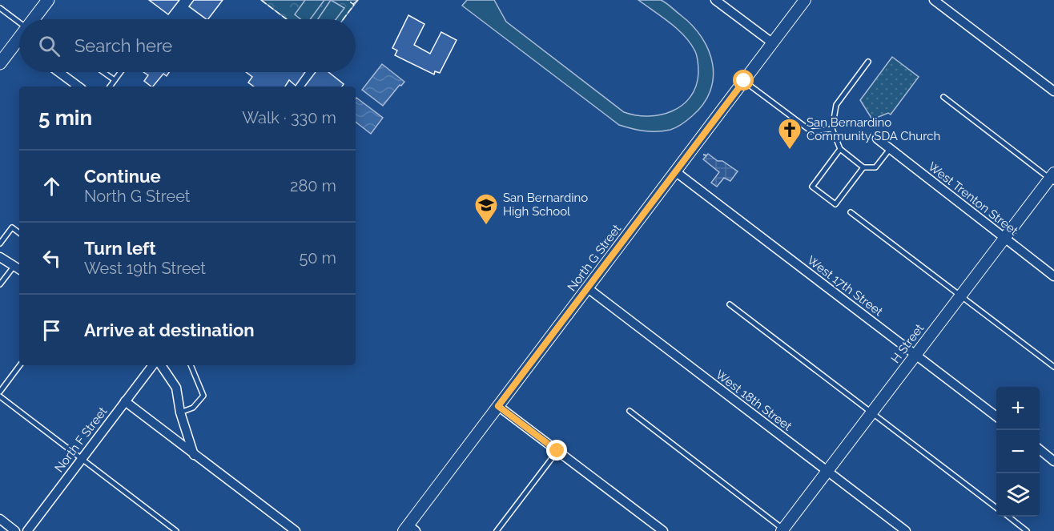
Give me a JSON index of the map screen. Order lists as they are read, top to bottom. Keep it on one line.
{"streets":{"street":["West Trenton Street","North G Street","West 17th Street","H Street","West 18th Street","North F Street"]},"crossings":[["West Trenton Street","H Street"],["North G Street","West 17th Street"],["North G Street","West 18th Street"],["West 17th Street","H Street"],["H Street","West 18th Street"]],"places":{"church":["San Bernardino Community SDA Church"],"school or university":["San Bernardino High School"]},"page":{"search":"Search here","heading":["5 min","Walk · 330 m"],"list":[["Continue","North G Street","280 m"],["Turn left","West 19th Street","50 m"],"Arrive at destination"],"map_buttons":["+","−"]}}
